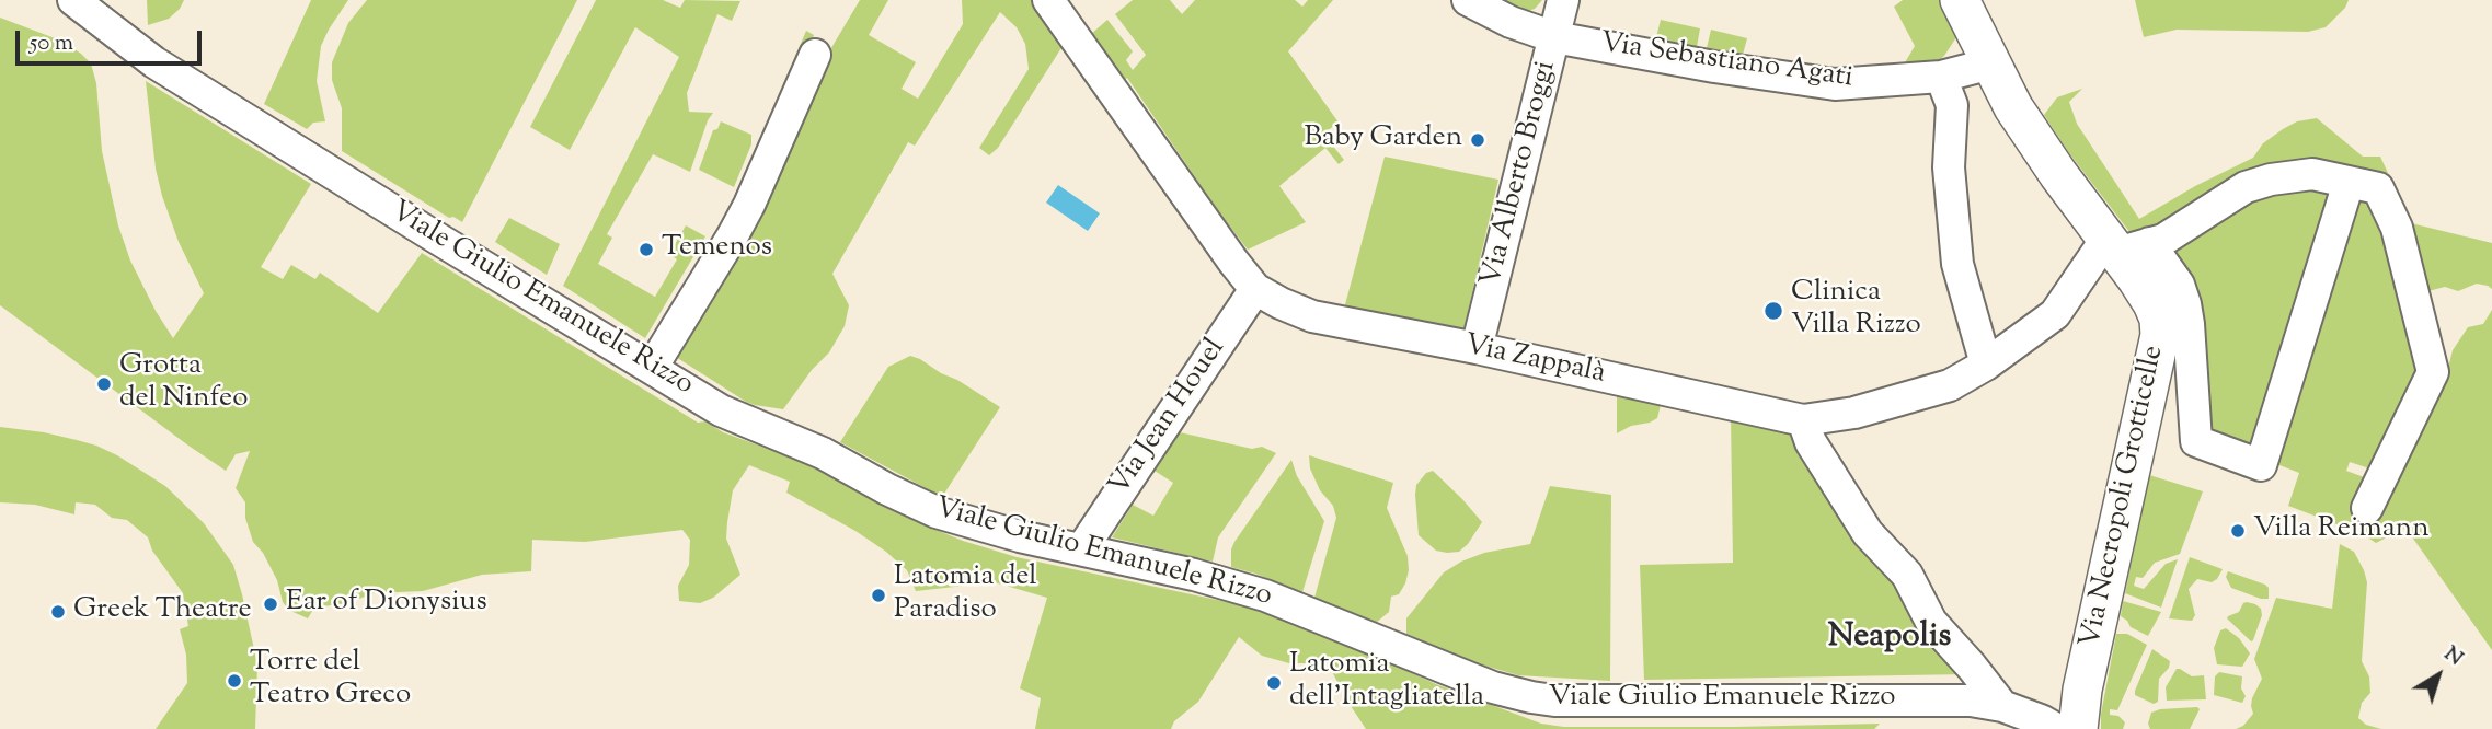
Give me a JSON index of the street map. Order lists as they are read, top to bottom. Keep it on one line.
{"streets":{"main road":["Via Necropoli Grotticelle"],"street":["Via Sebastiano Agati","Via Alberto Broggi","Viale Giulio Emanuele Rizzo","Via Zappalà","Via Jean Houel"]},"crossings":[["Via Sebastiano Agati","Via Alberto Broggi"],["Via Sebastiano Agati","Via Necropoli Grotticelle"],["Via Alberto Broggi","Via Zappalà"],["Viale Giulio Emanuele Rizzo","Via Jean Houel"],["Via Zappalà","Via Jean Houel"],["Via Zappalà","Via Necropoli Grotticelle"]],"districts":["Neapolis"],"places":["Baby Garden","Temenos","Clinica Villa Rizzo","Grotta del Ninfeo","Villa Reimann","Latomia del Paradiso","Ear of Dionysius","Greek Theatre","Torre del Teatro Greco","Latomia dell'Intagliatella"],"scale_bar":"50 m","north":"top right"}
